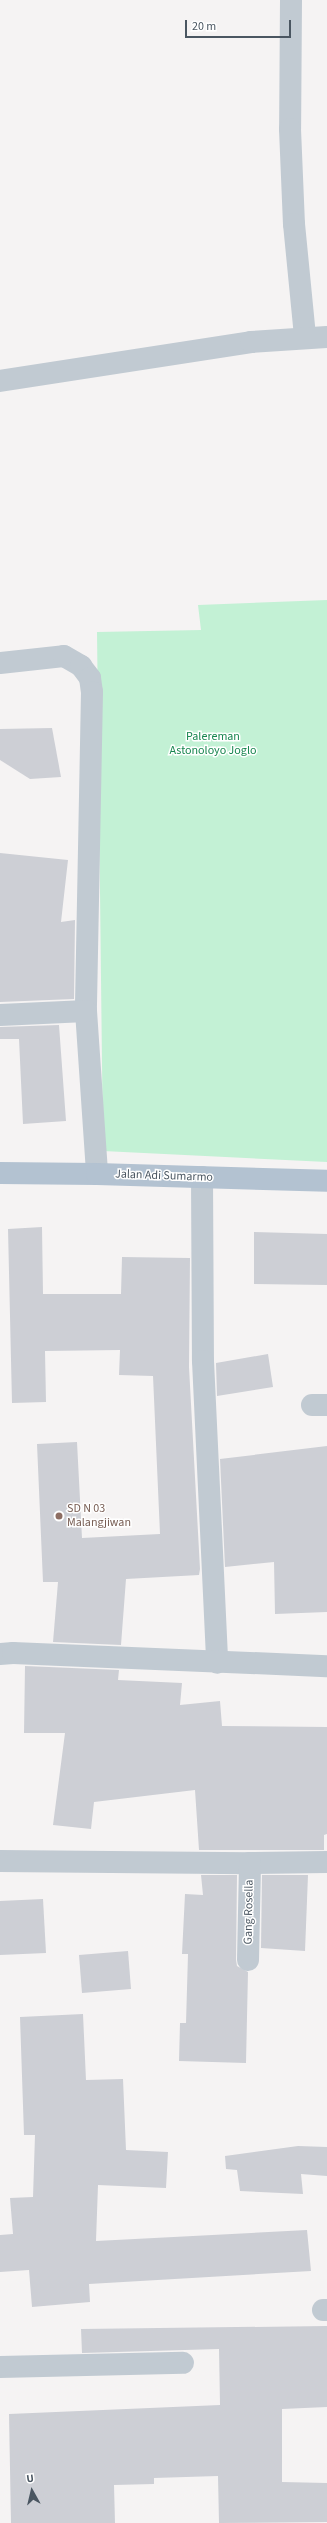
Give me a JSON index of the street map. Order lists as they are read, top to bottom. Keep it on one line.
{"streets":{"main road":["Jalan Adi Sumarmo"],"street":["Gang Rosella"]},"parks":["Palereman Astonoloyo Joglo"],"places":["SD N 03 Malangjiwan"],"scale_bar":"20 m","north":"top"}
